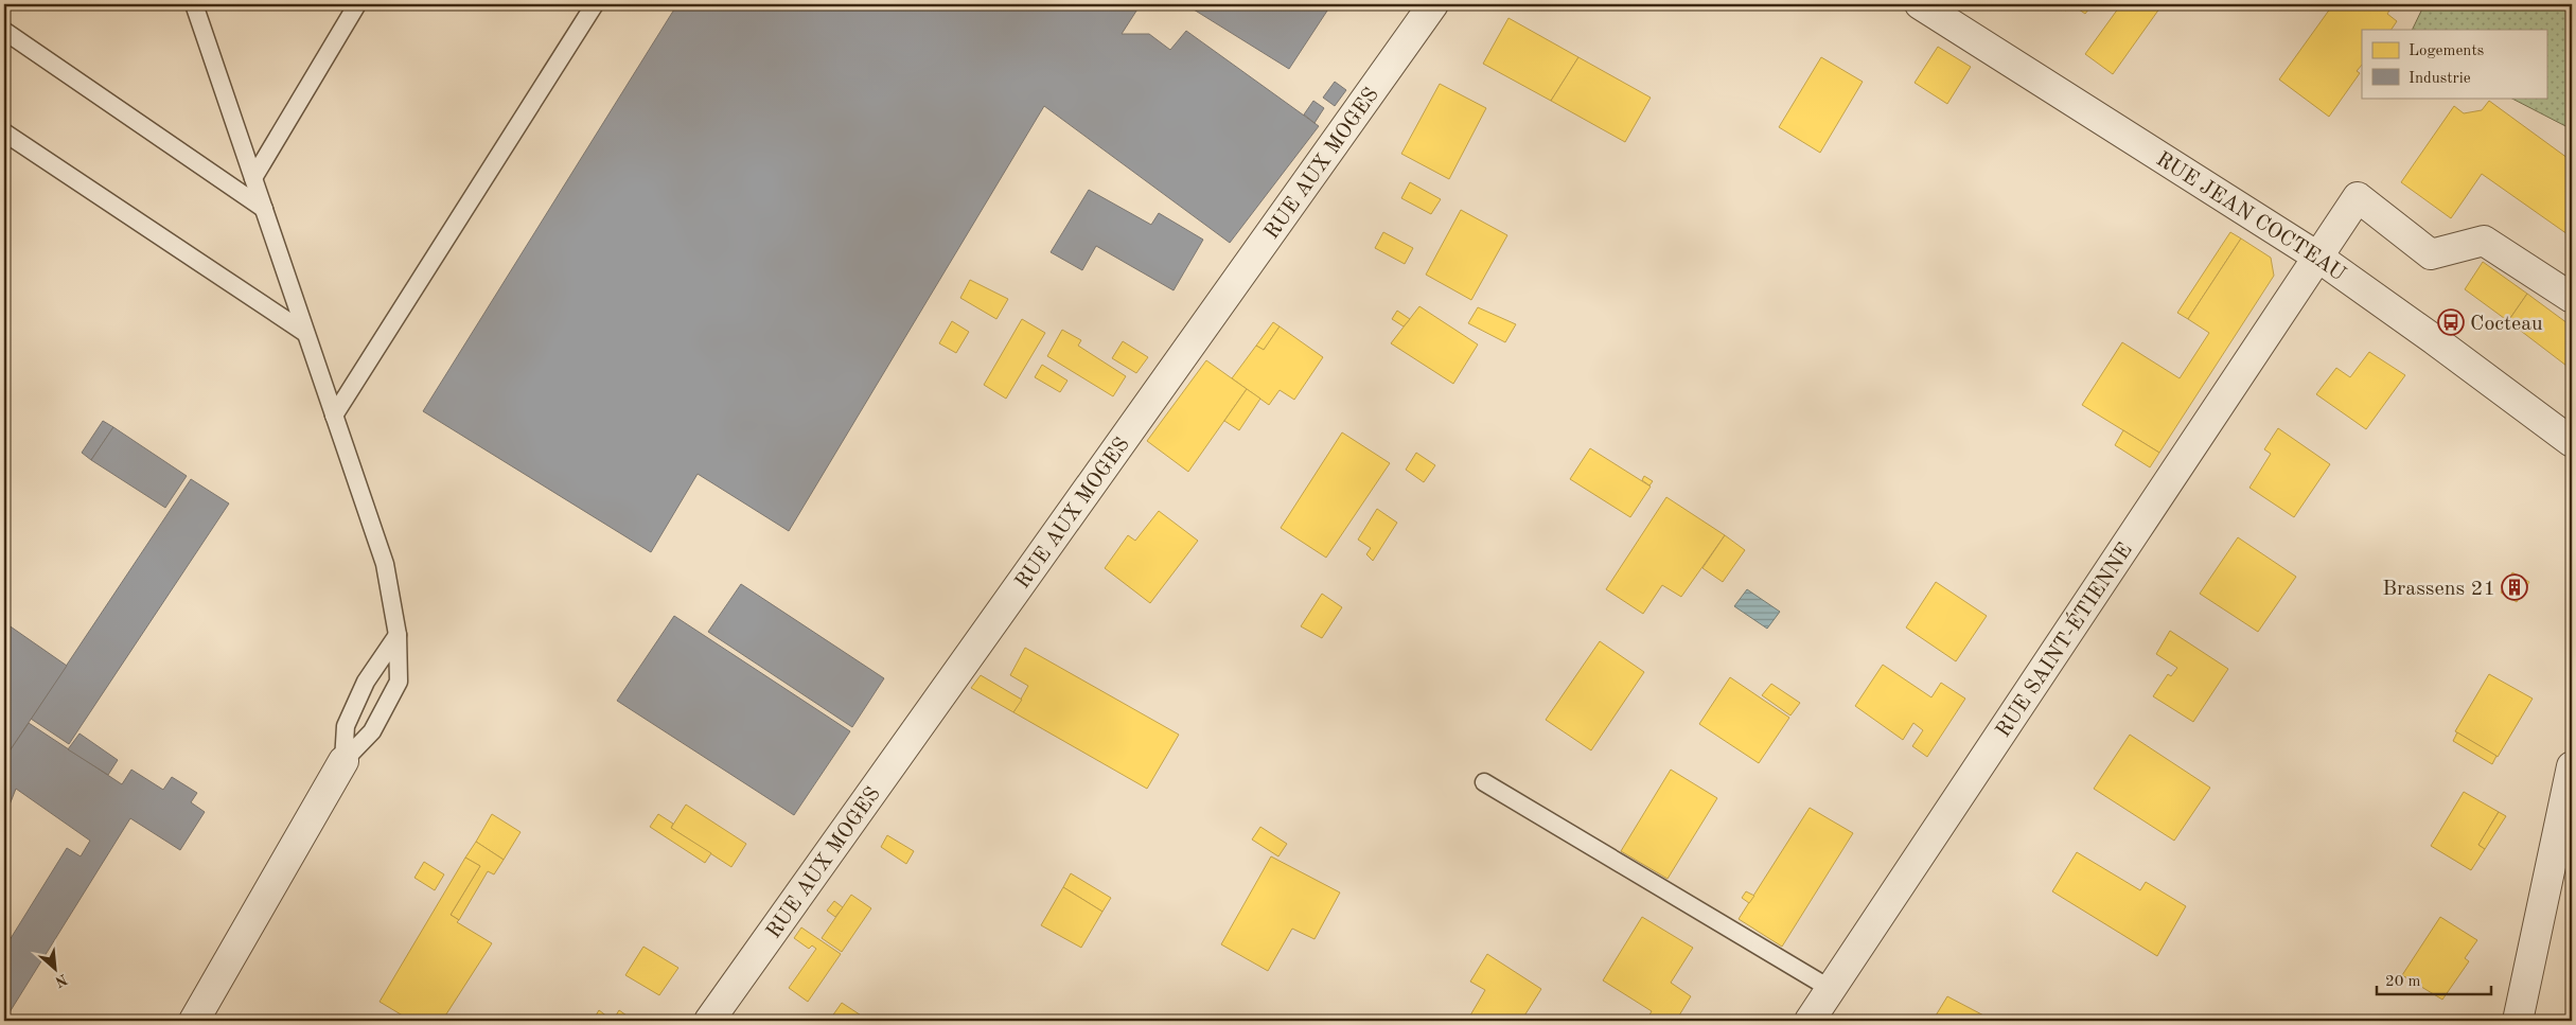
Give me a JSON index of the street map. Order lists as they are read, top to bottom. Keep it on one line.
{"streets":{"street":["RUE AUX MOGES","RUE JEAN COCTEAU","RUE SAINT-ÉTIENNE"]},"crossings":[["RUE JEAN COCTEAU","RUE SAINT-ÉTIENNE"]],"places":{"bus stop":["Cocteau"],"building":["Brassens 21"]},"legend":["Logements","Industrie"],"scale_bar":"20 m","north":"bottom right"}
